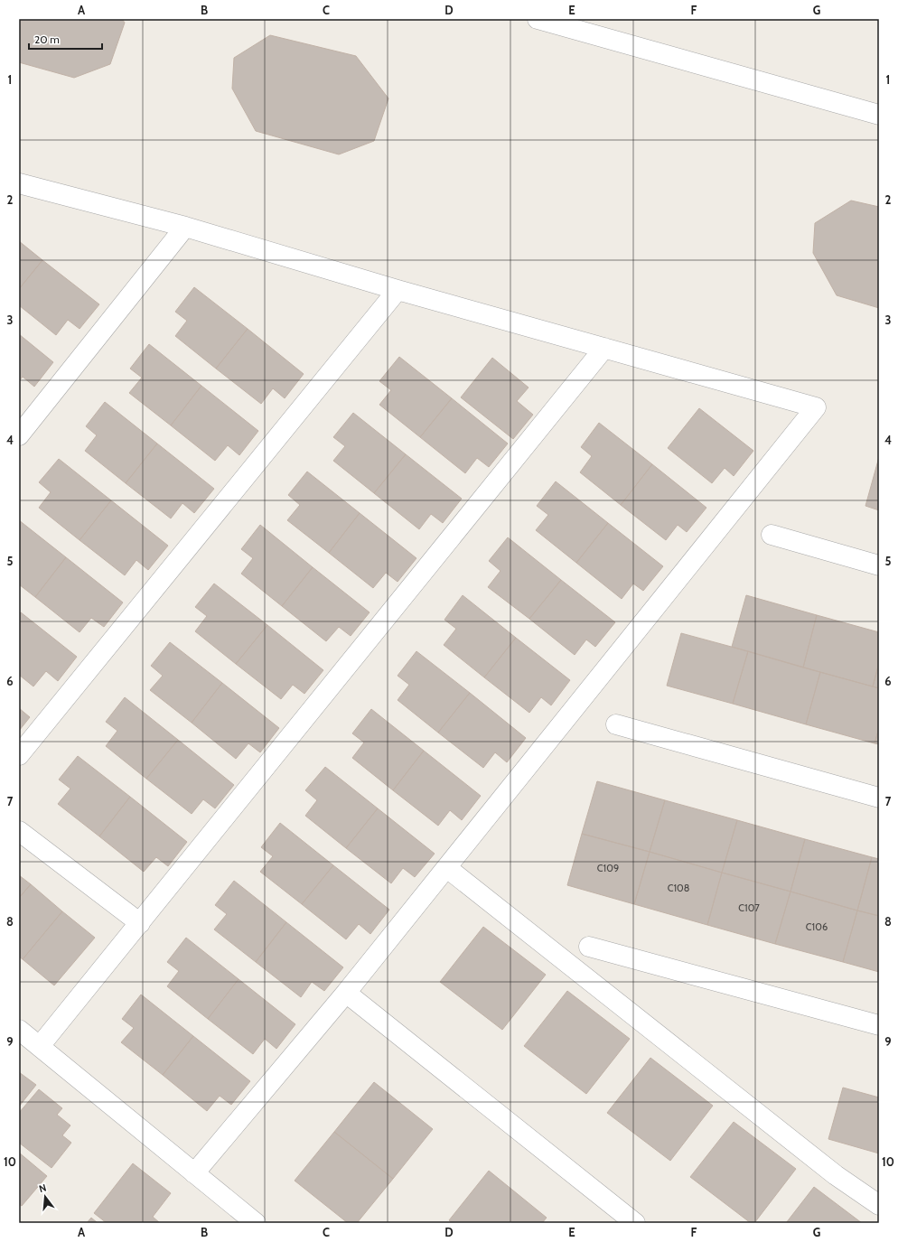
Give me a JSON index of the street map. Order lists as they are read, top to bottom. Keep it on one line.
{"house_numbers":["C109","C108","C107","C106"],"scale_bar":"20 m","north":"top","grid":{"columns":["A","B","C","D","E","F","G"],"rows":["1","2","3","4","5","6","7","8","9","10"]}}
